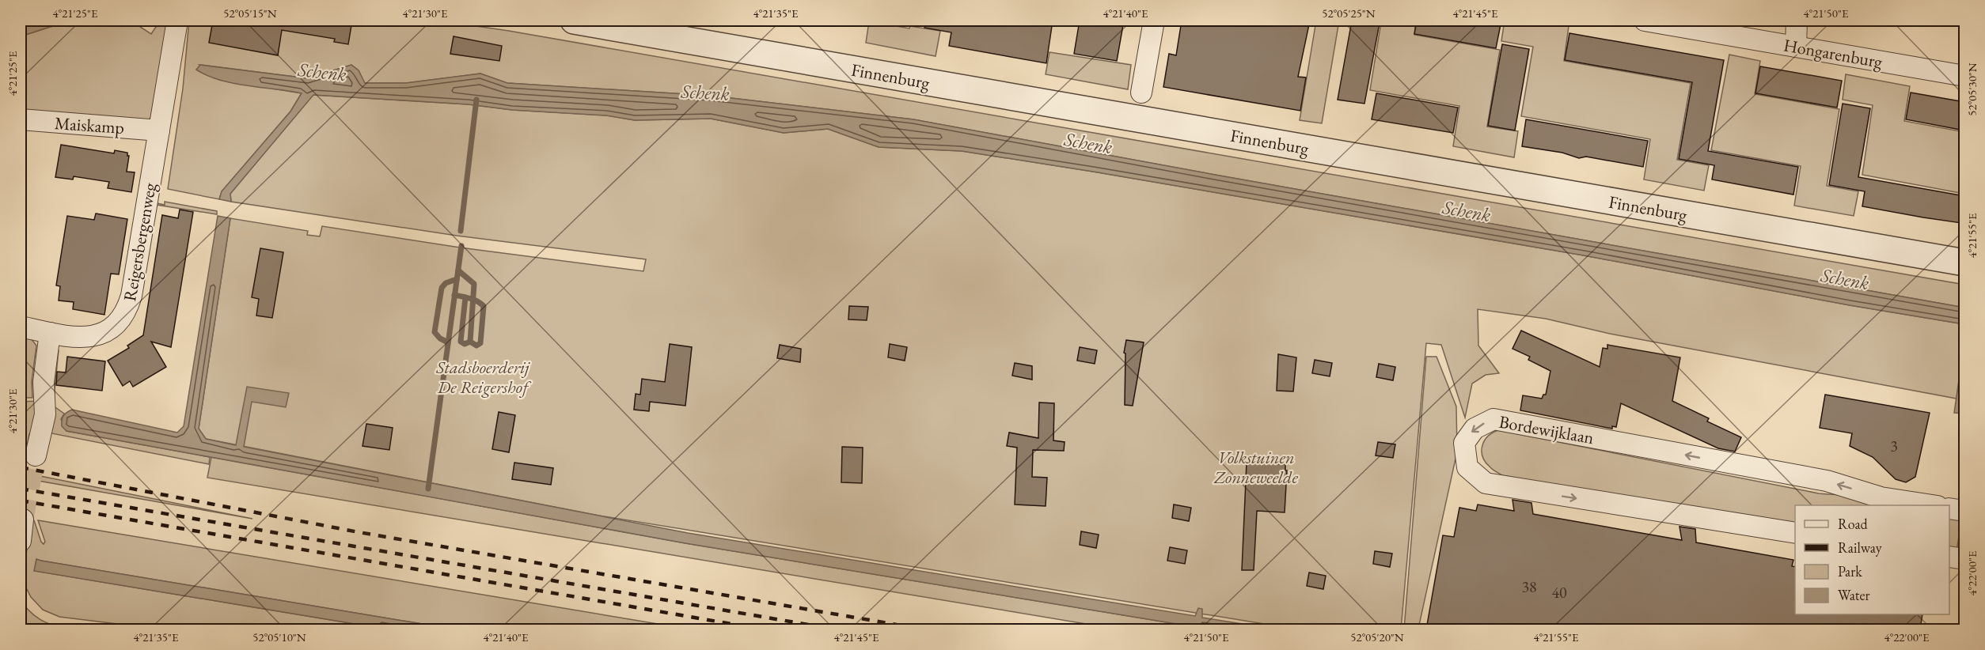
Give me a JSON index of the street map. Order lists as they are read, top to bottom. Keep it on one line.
{"streets":{"street":["Hongarenburg","Finnenburg","Maiskamp","Reigersbergenweg","Bordewijklaan"]},"crossings":[["Maiskamp","Reigersbergenweg"]],"water":["Schenk"],"parks":["Stadsboerderij De Reigershof","Volkstuinen Zonneweelde"],"house_numbers":["3","38","40"],"legend":["Road","Railway","Park","Water"],"coordinates":["4°21'25\"E","52°05'15\"N","4°21'30\"E","4°21'35\"E","4°21'40\"E","52°05'25\"N","4°21'45\"E","4°21'50\"E","52°05'30\"N","4°21'55\"E","4°22'00\"E","52°05'10\"N","52°05'20\"N"]}
